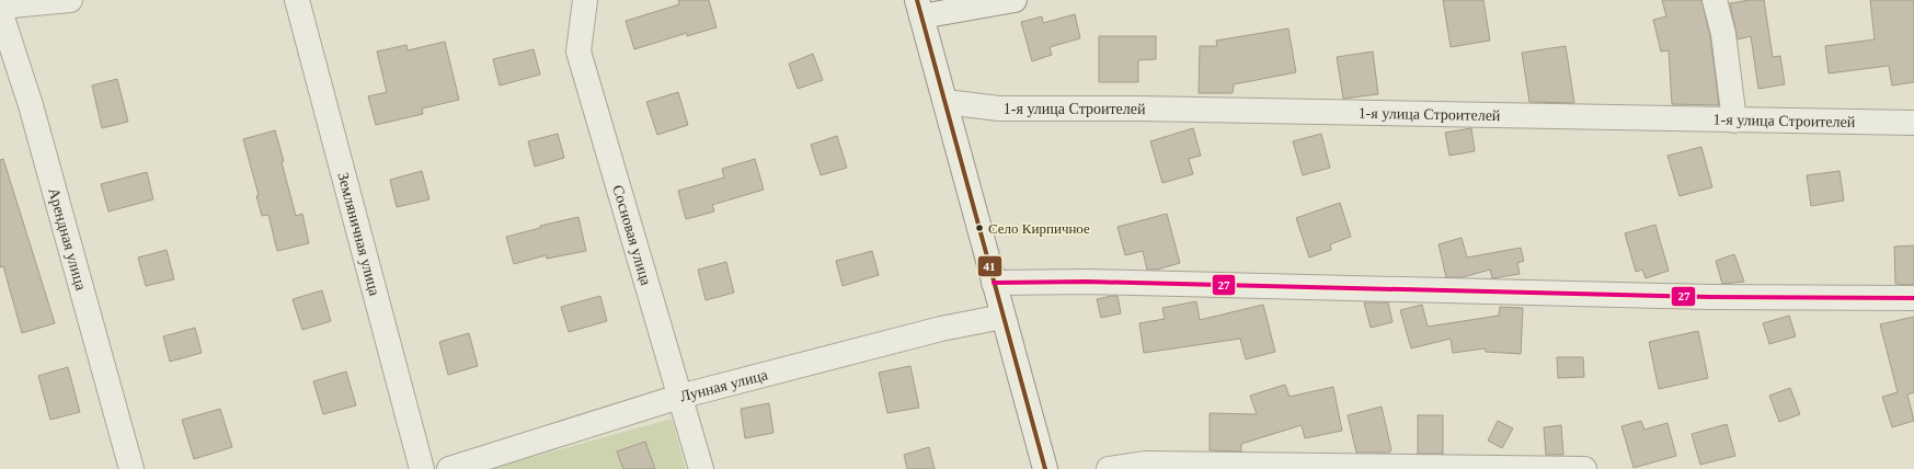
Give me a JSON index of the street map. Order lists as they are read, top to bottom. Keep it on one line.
{"streets":{"street":["1-я улица Строителей","Земляничная улица","Сосновая улица","Арендная улица","Лунная улица"]},"crossings":[["Сосновая улица","Лунная улица"]],"places":["Село Кирпичное"],"lines":["transit line 41","transit line 27"]}
